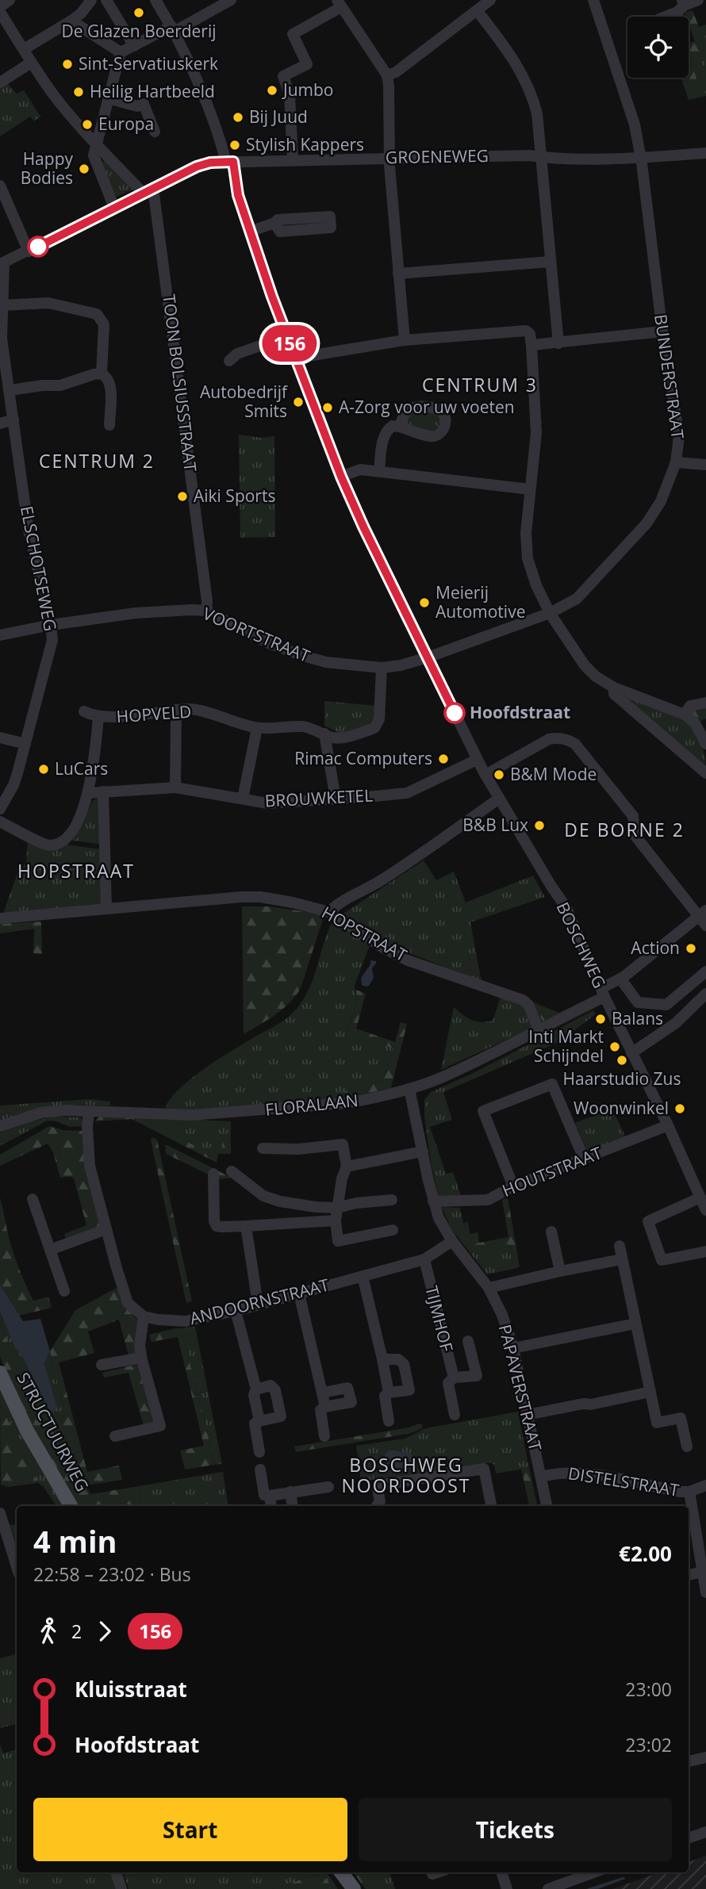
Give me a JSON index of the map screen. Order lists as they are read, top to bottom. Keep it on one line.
{"streets":{"main road":["STRUCTUURWEG"],"street":["GROENEWEG","BUNDERSTRAAT","TOON BOLSIUSSTRAAT","ELSCHOTSEWEG","VOORTSTRAAT","HOPVELD","BROUWKETEL","HOPSTRAAT","BOSCHWEG","FLORALAAN","HOUTSTRAAT","ANDOORNSTRAAT","TIJMHOF","PAPAVERSTRAAT","DISTELSTRAAT"]},"crossings":[["GROENEWEG","BUNDERSTRAAT"],["GROENEWEG","TOON BOLSIUSSTRAAT"],["GROENEWEG","ELSCHOTSEWEG"],["BUNDERSTRAAT","VOORTSTRAAT"],["BUNDERSTRAAT","BOSCHWEG"],["TOON BOLSIUSSTRAAT","VOORTSTRAAT"],["ELSCHOTSEWEG","VOORTSTRAAT"],["VOORTSTRAAT","HOPVELD"],["VOORTSTRAAT","BOSCHWEG"],["HOPVELD","BROUWKETEL"],["BROUWKETEL","BOSCHWEG"],["HOPSTRAAT","FLORALAAN"],["BOSCHWEG","FLORALAAN"],["BOSCHWEG","HOUTSTRAAT"],["FLORALAAN","PAPAVERSTRAAT"],["HOUTSTRAAT","PAPAVERSTRAAT"],["ANDOORNSTRAAT","TIJMHOF"],["ANDOORNSTRAAT","PAPAVERSTRAAT"],["PAPAVERSTRAAT","DISTELSTRAAT"]],"districts":["CENTRUM 3","CENTRUM 2","DE BORNE 2","HOPSTRAAT","BOSCHWEG NOORDOOST"],"places":["De Glazen Boerderij","Sint-Servatiuskerk","Jumbo","Heilig Hartbeeld","Bij Juud","Europa","Stylish Kappers","Happy Bodies","Autobedrijf Smits","A-Zorg voor uw voeten","Aiki Sports","Meierij Automotive","Hoofdstraat","Rimac Computers","LuCars","B&M Mode","B&B Lux","Action","Balans","Inti Markt Schijndel","Haarstudio Zus","Woonwinkel"],"lines":["bus line 156"],"page":{"on_map":"156","heading":["4 min","22:58 – 23:02 · Bus","€2.00"],"legs":["2","156"],"list":[{"name":"Kluisstraat","value":"23:00"},{"name":"Hoofdstraat","value":"23:02"}],"buttons":["Start","Tickets"]}}
